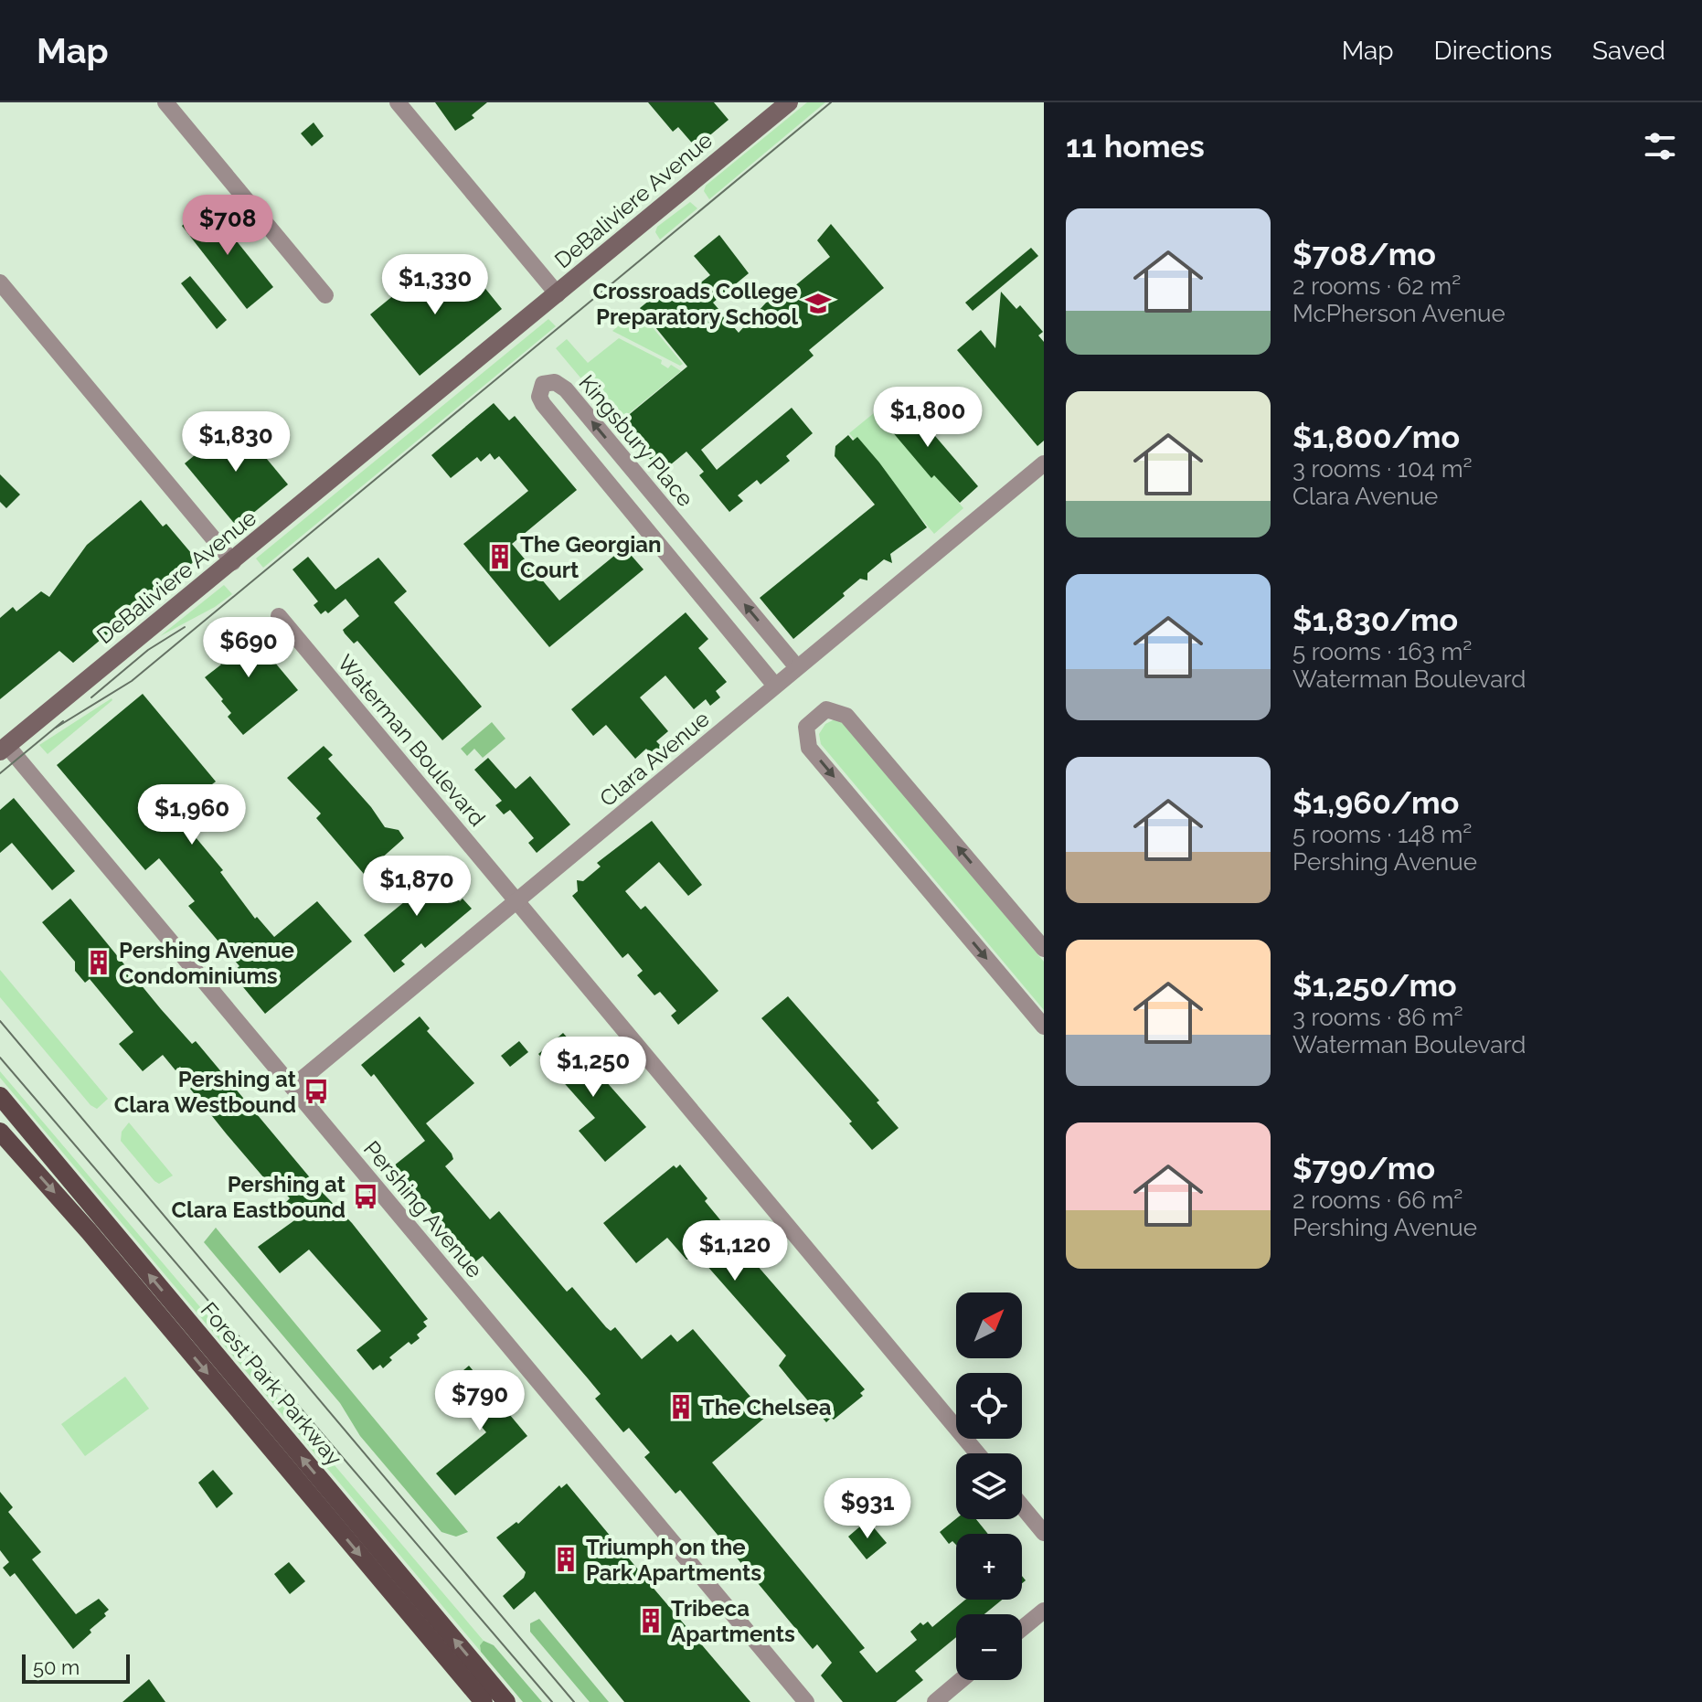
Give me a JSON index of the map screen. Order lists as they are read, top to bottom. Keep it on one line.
{"streets":{"main road":["DeBaliviere Avenue","Forest Park Parkway"],"street":["Kingsbury Place","Waterman Boulevard","Clara Avenue","Pershing Avenue"]},"crossings":[["DeBaliviere Avenue","Pershing Avenue"],["Kingsbury Place","Clara Avenue"],["Waterman Boulevard","Clara Avenue"],["Clara Avenue","Pershing Avenue"]],"places":{"school or university":["Crossroads College Preparatory School"],"building":["The Georgian Court","Pershing Avenue Condominiums","The Chelsea","Triumph on the Park Apartments","Tribeca Apartments"],"bus stop":["Pershing at Clara Westbound","Pershing at Clara Eastbound"]},"scale_bar":"50 m","north":"top right","page":{"header":"Map","nav":["Map","Directions","Saved"],"heading":"11 homes","list":[{"name":"$708/mo","note":"2 rooms · 62 m² · McPherson Avenue"},{"name":"$1,800/mo","note":"3 rooms · 104 m² · Clara Avenue"},{"name":"$1,830/mo","note":"5 rooms · 163 m² · Waterman Boulevard"},{"name":"$1,960/mo","note":"5 rooms · 148 m² · Pershing Avenue"},{"name":"$1,250/mo","note":"3 rooms · 86 m² · Waterman Boulevard"},{"name":"$790/mo","note":"2 rooms · 66 m² · Pershing Avenue"}],"price":["$708","$1,330","$1,800","$1,830","$690","$1,960","$1,870","$1,250","$1,120","$790","$931"],"map_buttons":["+","−"],"scale":"50 m"}}
